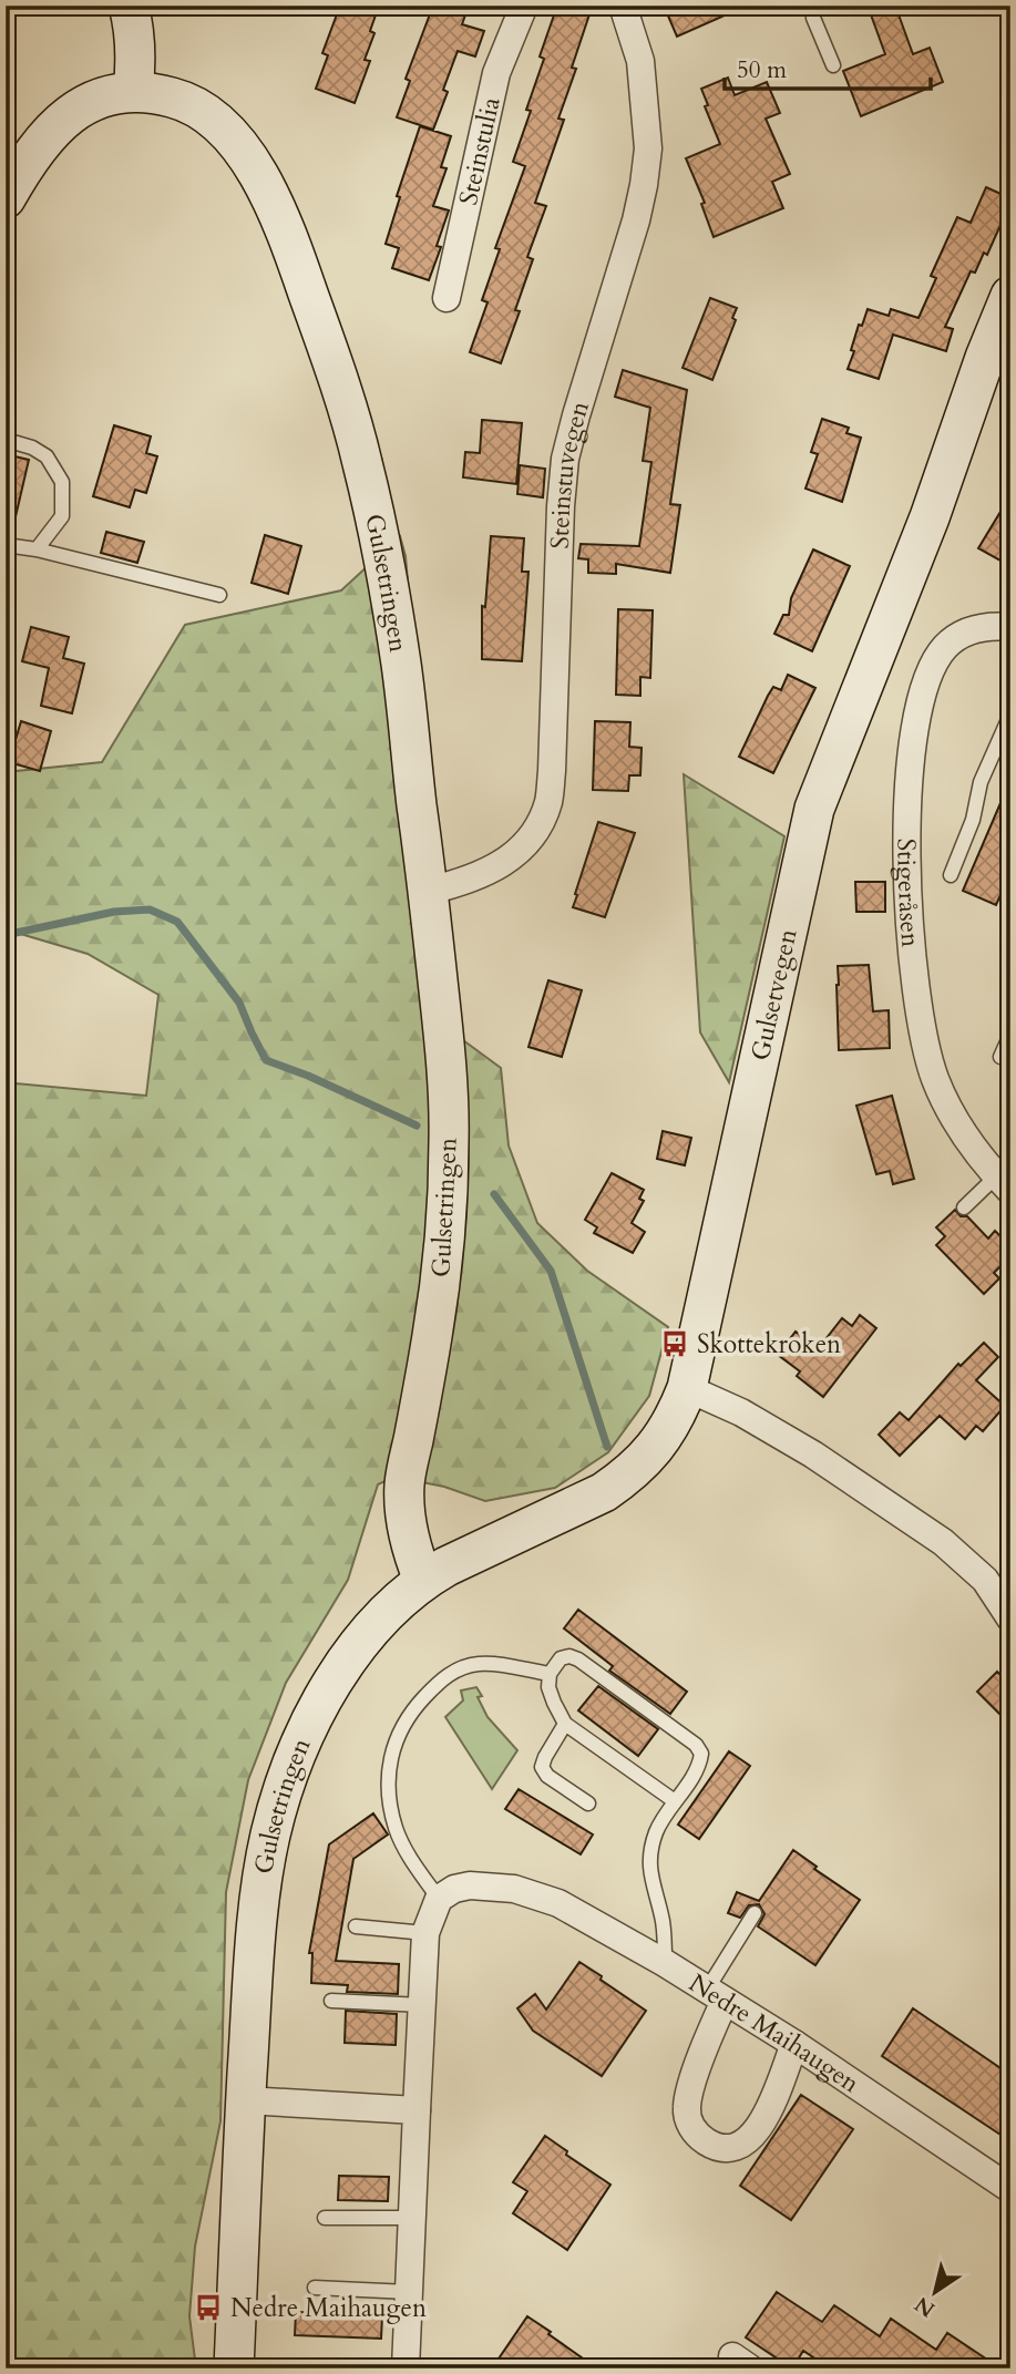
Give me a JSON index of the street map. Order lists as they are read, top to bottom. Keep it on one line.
{"streets":{"street":["Steinstulia","Steinstuvegen","Gulsetringen","Stigeråsen","Gulsetvegen","Nedre Maihaugen"]},"crossings":[["Steinstuvegen","Gulsetringen"],["Gulsetringen","Gulsetvegen"]],"places":{"bus stop":["Skottekroken","Nedre Maihaugen"]},"scale_bar":"50 m","north":"bottom left"}
